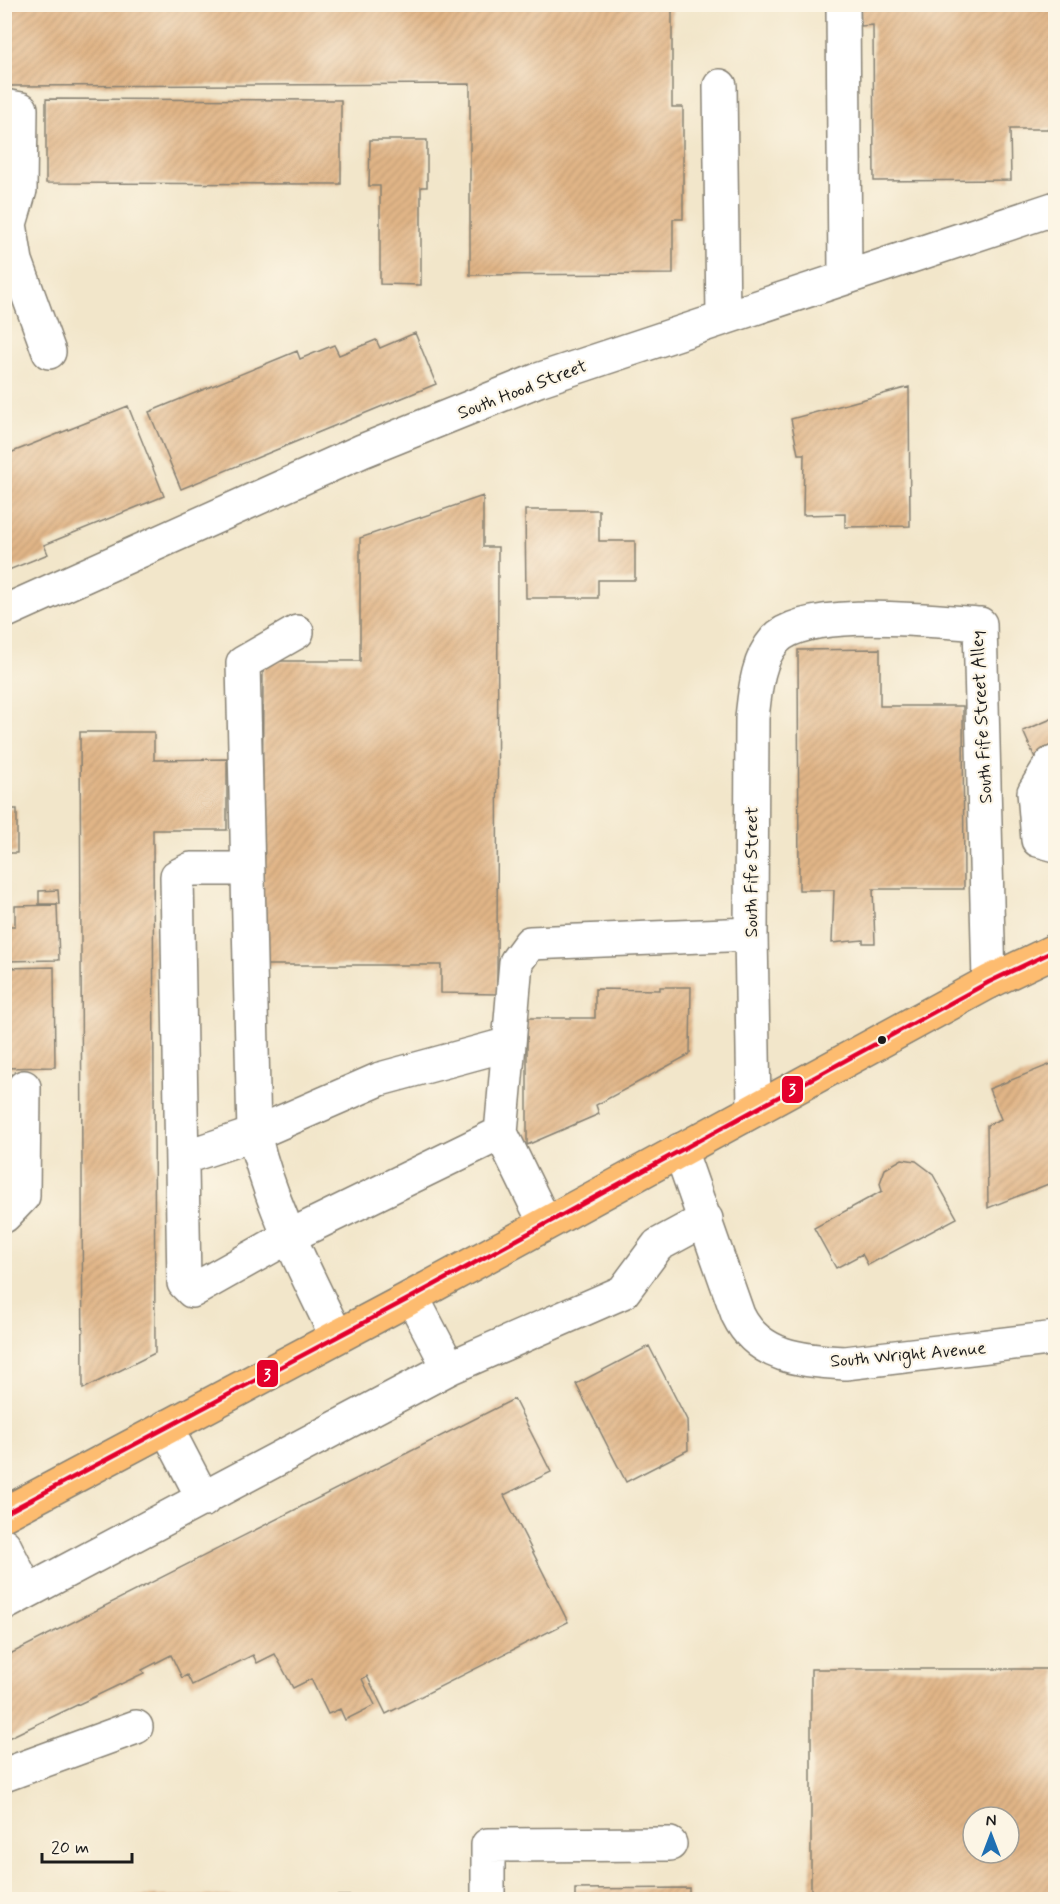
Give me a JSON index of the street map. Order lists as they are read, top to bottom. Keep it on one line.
{"streets":{"street":["South Hood Street","South Fife Street Alley","South Fife Street","South Wright Avenue"]},"crossings":[["South Fife Street Alley","South Fife Street"]],"lines":["transit line 3"],"scale_bar":"20 m","north":"top"}
